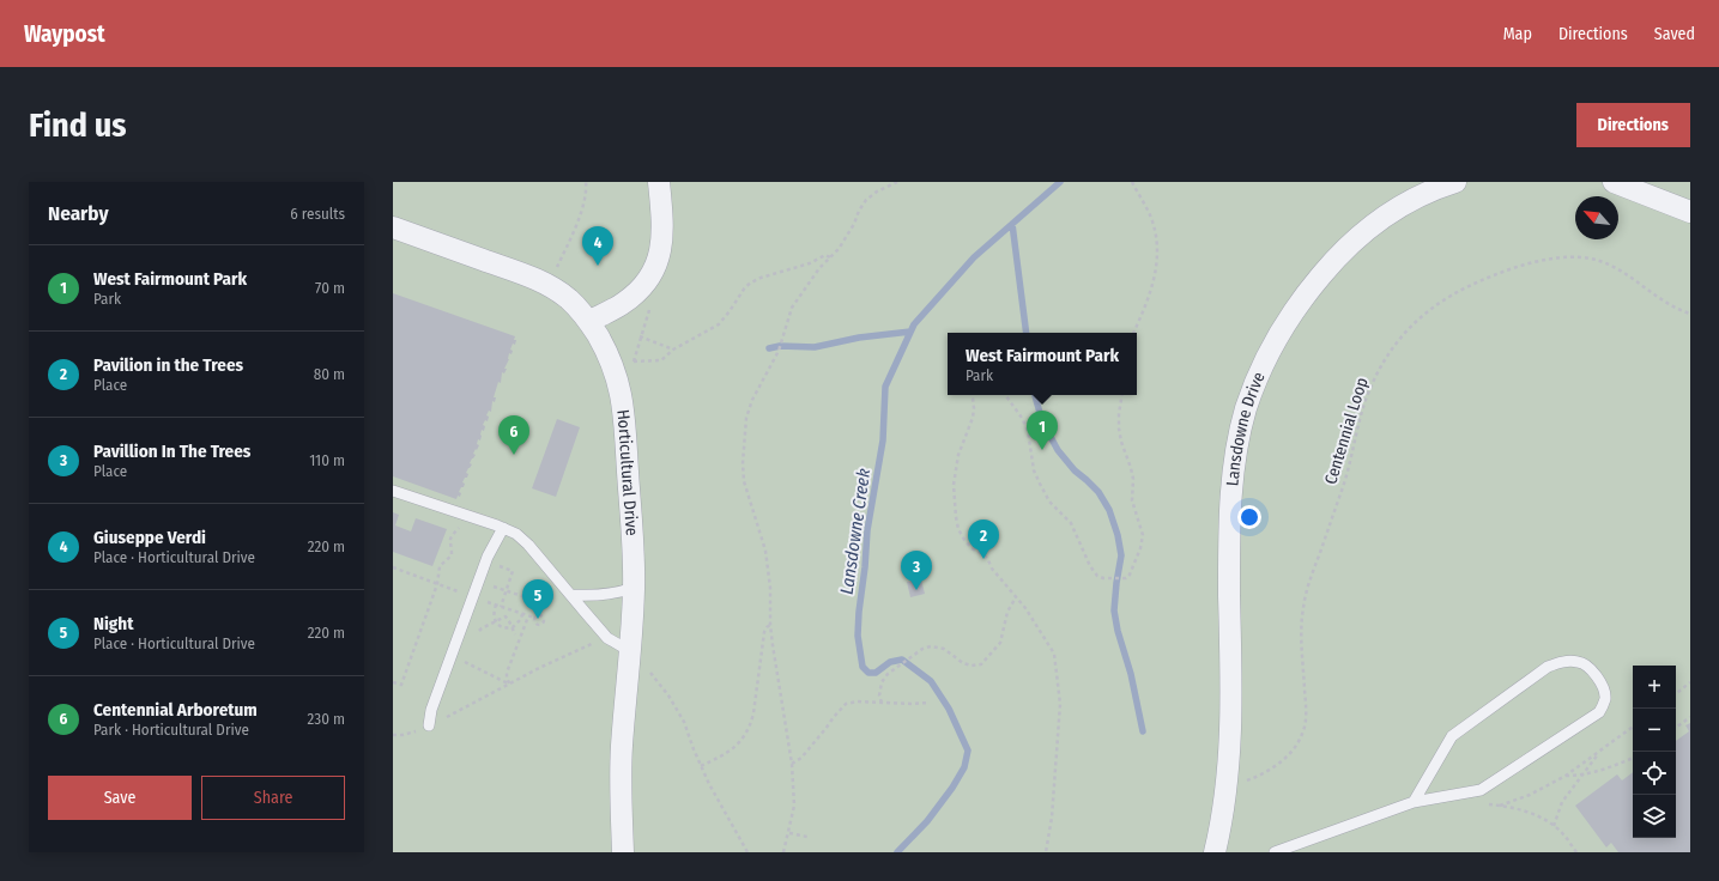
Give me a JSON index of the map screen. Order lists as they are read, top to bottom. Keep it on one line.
{"streets":{"street":["Lansdowne Drive","Horticultural Drive"],"path":["Centennial Loop"]},"crossings":[["Lansdowne Drive","Centennial Loop"]],"water":["Lansdowne Creek"],"north":"top left","page":{"header":"Waypost","nav":["Map","Directions","Saved"],"buttons":["Directions",["Save","Share"]],"title":"Find us","heading":["Nearby","6 results"],"pins":["4","1","6","2","3","5"],"list":[{"mark":"1","name":"West Fairmount Park","note":"Park","value":"70 m"},{"mark":"2","name":"Pavilion in the Trees","note":"Place","value":"80 m"},{"mark":"3","name":"Pavillion In The Trees","note":"Place","value":"110 m"},{"mark":"4","name":"Giuseppe Verdi","note":"Place · Horticultural Drive","value":"220 m"},{"mark":"5","name":"Night","note":"Place · Horticultural Drive","value":"220 m"},{"mark":"6","name":"Centennial Arboretum","note":"Park · Horticultural Drive","value":"230 m"}],"popup":["West Fairmount Park","Park"],"map_buttons":["+","−"]}}
